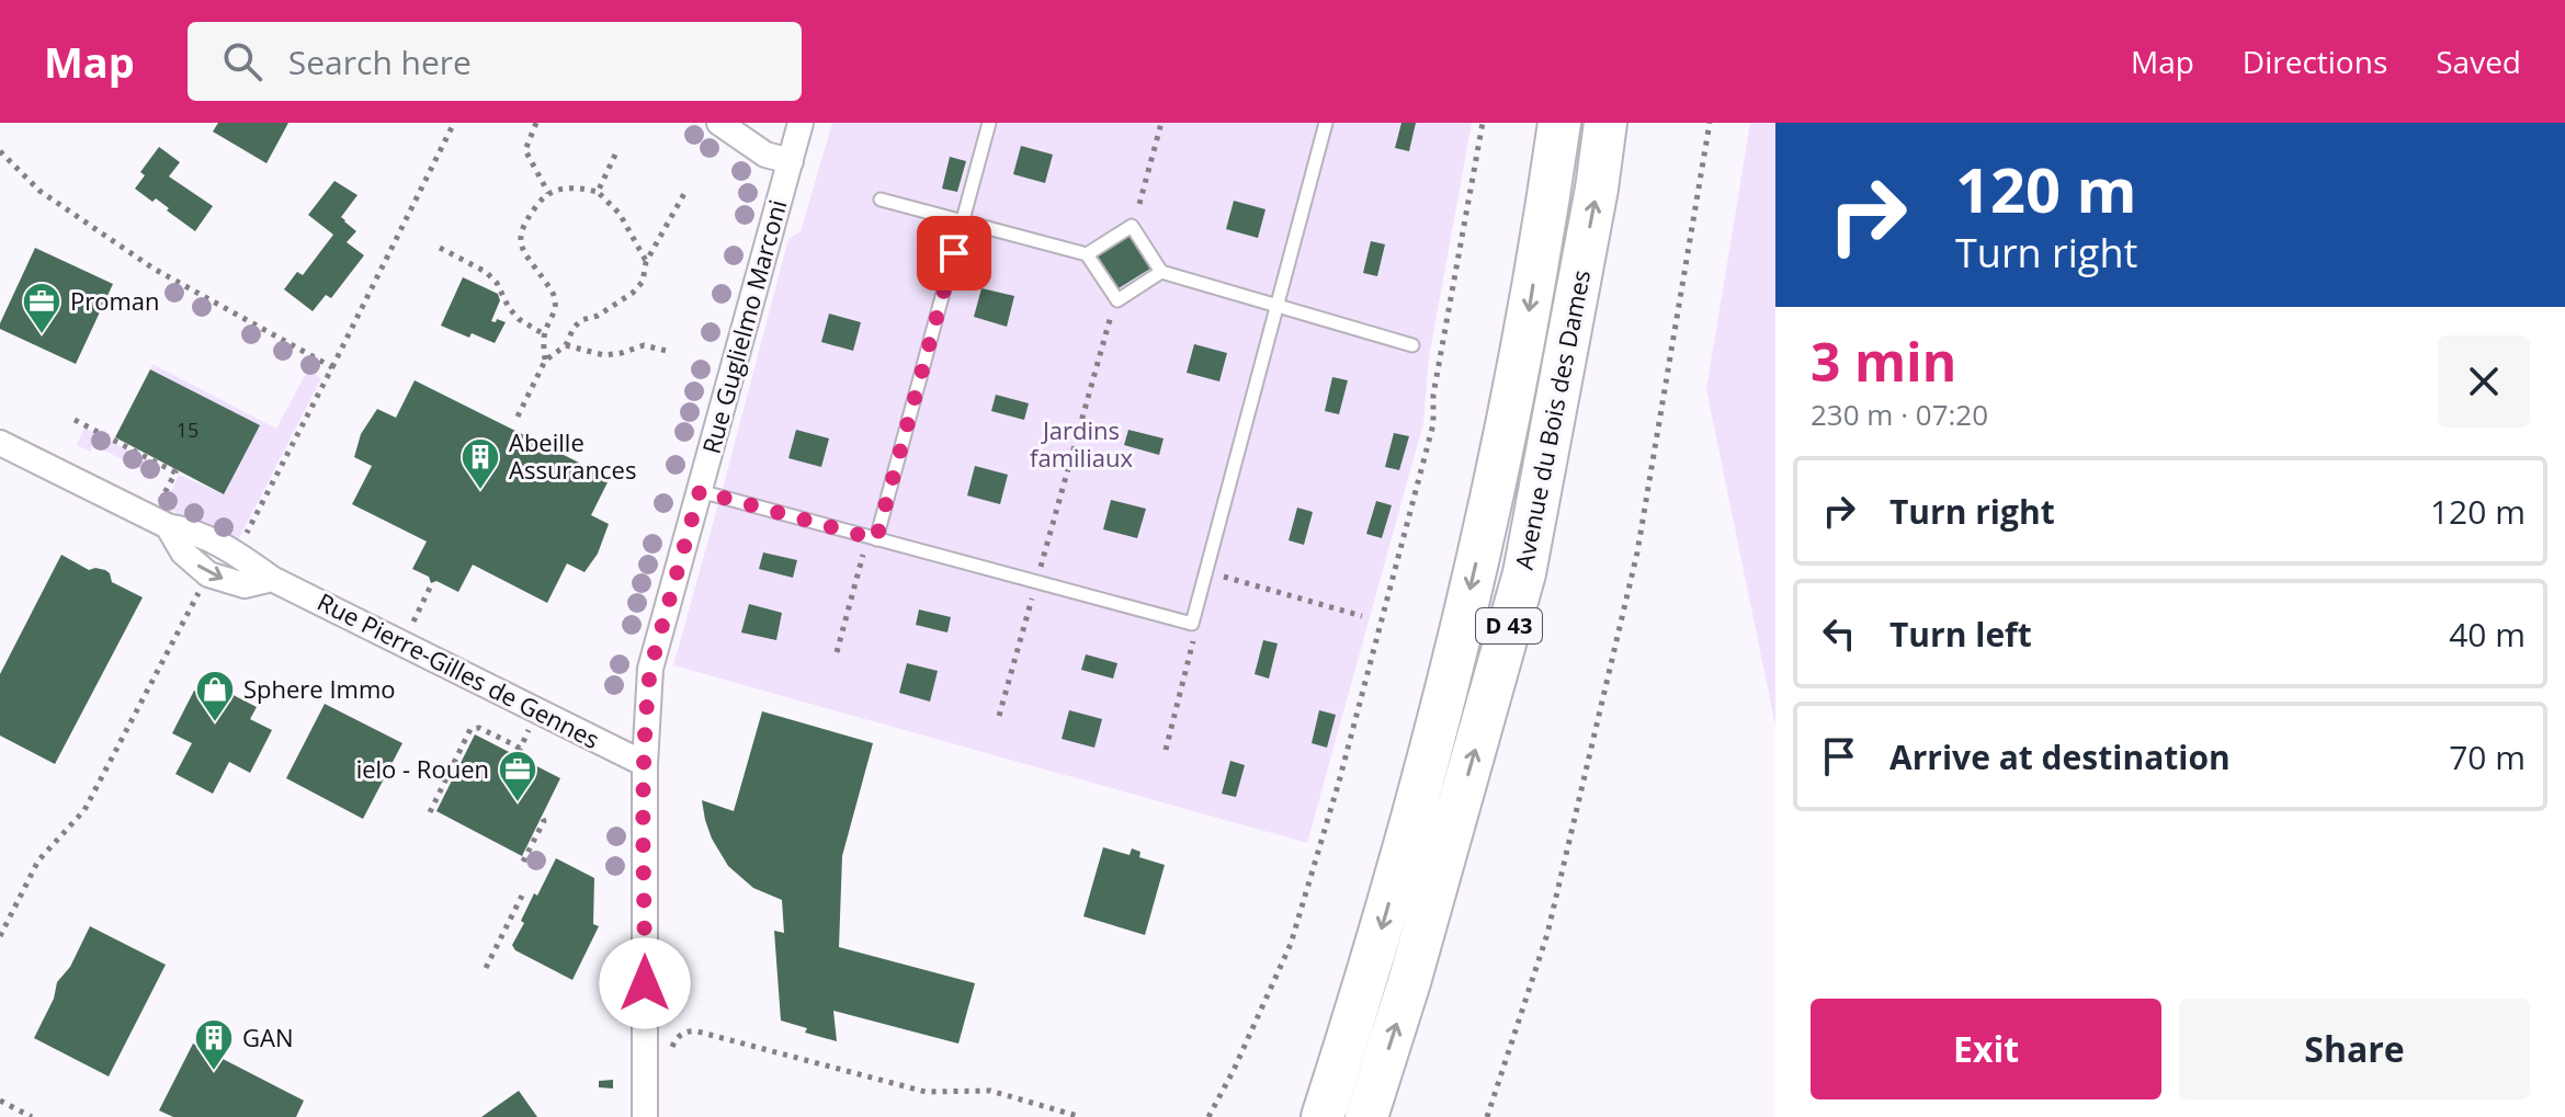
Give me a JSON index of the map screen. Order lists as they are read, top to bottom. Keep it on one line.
{"streets":{"highway":["Avenue du Bois des Dames","D 43"],"street":["Rue Guglielmo Marconi","Rue Pierre-Gilles de Gennes"]},"crossings":[["Rue Guglielmo Marconi","Rue Pierre-Gilles de Gennes"]],"parks":["Jardins familiaux"],"places":{"office":["Proman","ielo - Rouen"],"building":["Abeille Assurances","GAN"],"shop":["Sphere Immo"]},"house_numbers":["15"],"page":{"header":"Map","search":"Search here","nav":["Map","Directions","Saved"],"turn":["120 m","Turn right"],"heading":["3 min","230 m · 07:20"],"list":[{"name":"Turn right","value":"120 m"},{"name":"Turn left","value":"40 m"},{"name":"Arrive at destination","value":"70 m"}],"buttons":["Exit","Share"]}}
